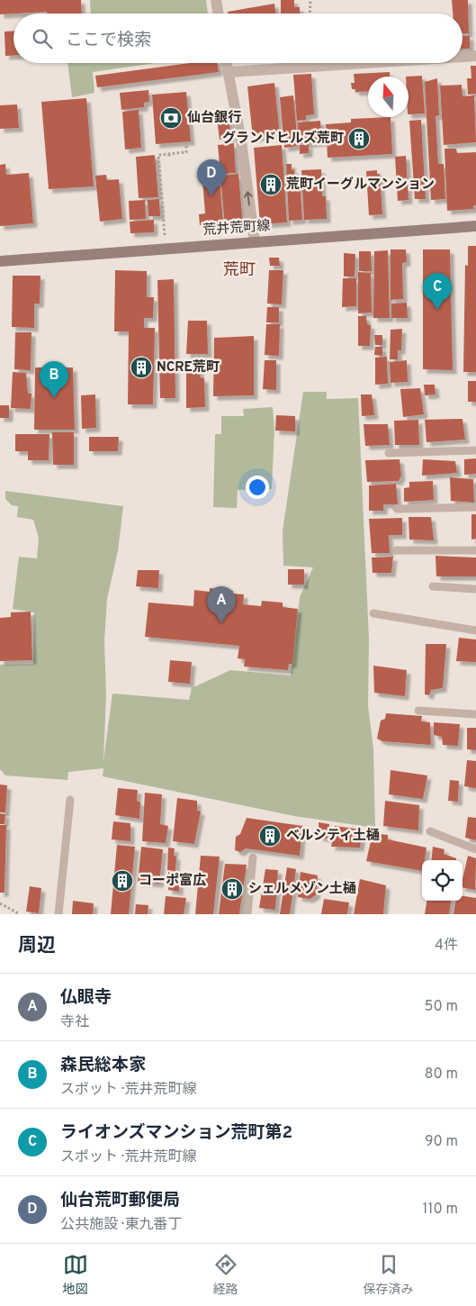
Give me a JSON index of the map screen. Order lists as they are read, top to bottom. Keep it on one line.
{"streets":{"main road":["荒井荒町線"]},"districts":["荒町"],"places":{"bank":["仙台銀行"],"building":["グランドヒルズ荒町","荒町イーグルマンション","NCRE荒町","ベルシティ土樋","コーポ富広","シェルメゾン土樋"]},"north":"top","page":{"search":"ここで検索","pins":["D","C","B","A"],"heading":["周辺","4件"],"list":[{"mark":"A","name":"仏眼寺","note":"寺社","value":"50 m"},{"mark":"B","name":"森民総本家","note":"スポット · 荒井荒町線","value":"80 m"},{"mark":"C","name":"ライオンズマンション荒町第2","note":"スポット · 荒井荒町線","value":"90 m"},{"mark":"D","name":"仙台荒町郵便局","note":"公共施設 · 東九番丁","value":"110 m"}],"nav":["地図","経路","保存済み"]}}
